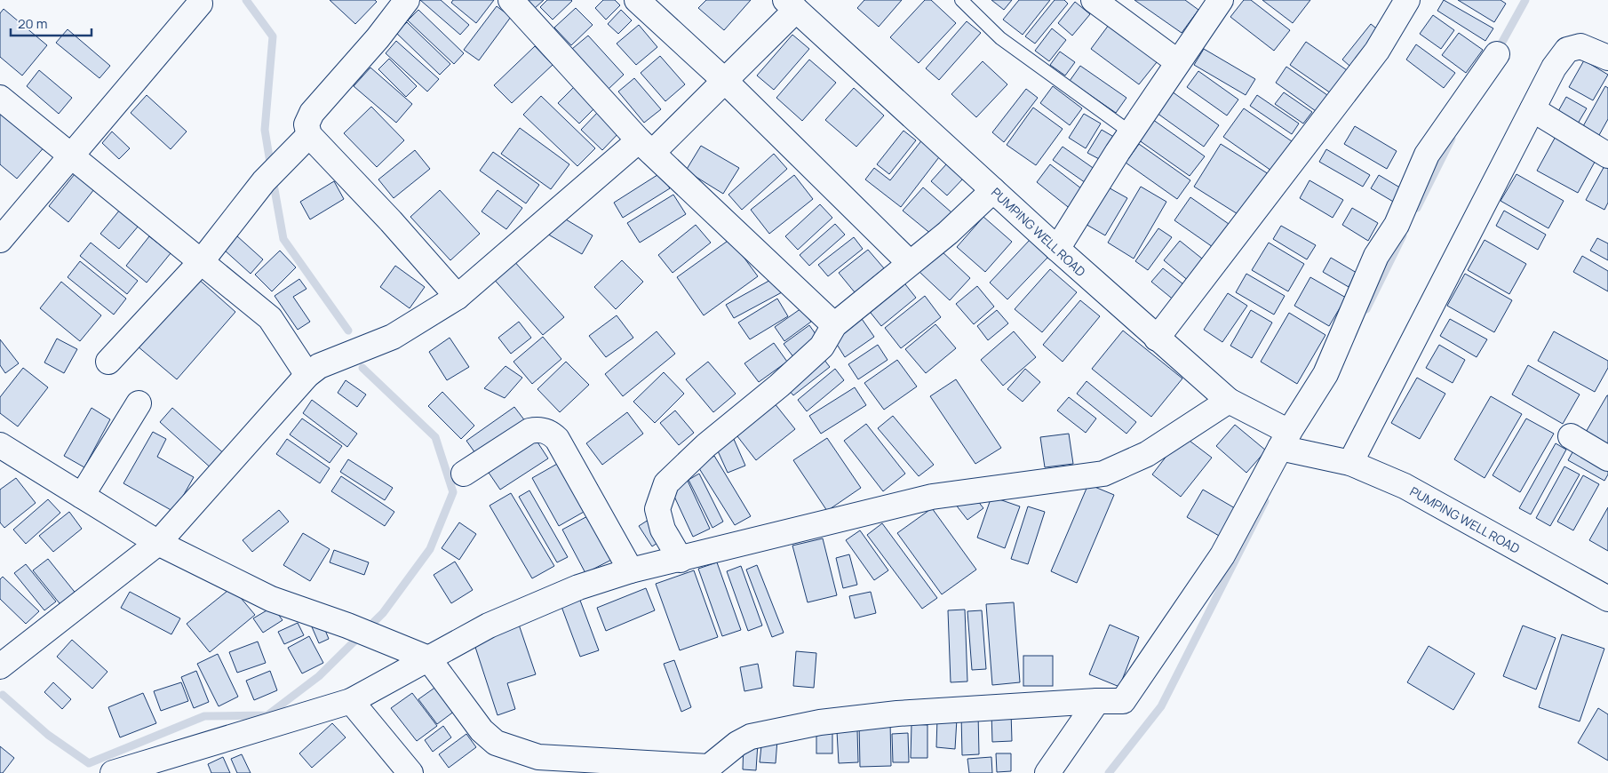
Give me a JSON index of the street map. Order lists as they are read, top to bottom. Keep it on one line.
{"streets":{"street":["PUMPING WELL ROAD"]},"scale_bar":"20 m"}
